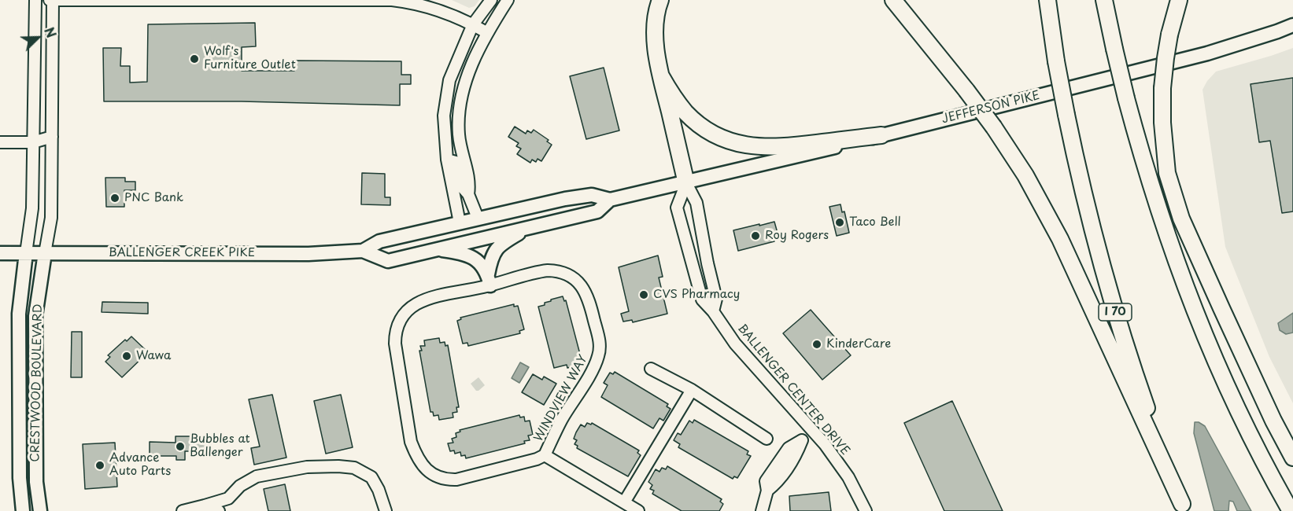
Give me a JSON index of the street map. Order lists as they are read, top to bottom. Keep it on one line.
{"streets":{"highway":["I 70"],"main road":["JEFFERSON PIKE","BALLENGER CREEK PIKE","CRESTWOOD BOULEVARD"],"street":["BALLENGER CENTER DRIVE","WINDVIEW WAY"]},"crossings":[["JEFFERSON PIKE","BALLENGER CREEK PIKE"],["JEFFERSON PIKE","BALLENGER CENTER DRIVE"],["BALLENGER CREEK PIKE","CRESTWOOD BOULEVARD"],["BALLENGER CREEK PIKE","BALLENGER CENTER DRIVE"]],"places":["Wolf's Furniture Outlet","PNC Bank","Taco Bell","Roy Rogers","CVS Pharmacy","KinderCare","Wawa","Bubbles at Ballenger","Advance Auto Parts"],"north":"top right"}
